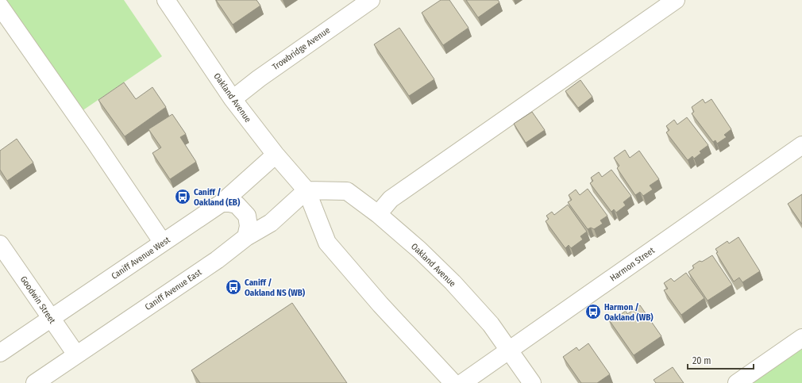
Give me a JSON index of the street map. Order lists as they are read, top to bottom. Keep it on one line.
{"streets":{"street":["Trowbridge Avenue","Oakland Avenue","Caniff Avenue West","Harmon Street","Caniff Avenue East","Goodwin Street"]},"crossings":[["Trowbridge Avenue","Oakland Avenue"],["Oakland Avenue","Caniff Avenue West"],["Oakland Avenue","Harmon Street"],["Oakland Avenue","Caniff Avenue East"],["Caniff Avenue West","Goodwin Street"],["Caniff Avenue East","Goodwin Street"]],"places":{"bus stop":["Caniff / Oakland (EB)","Caniff / Oakland NS (WB)","Harmon / Oakland (WB)"]},"scale_bar":"20 m"}
